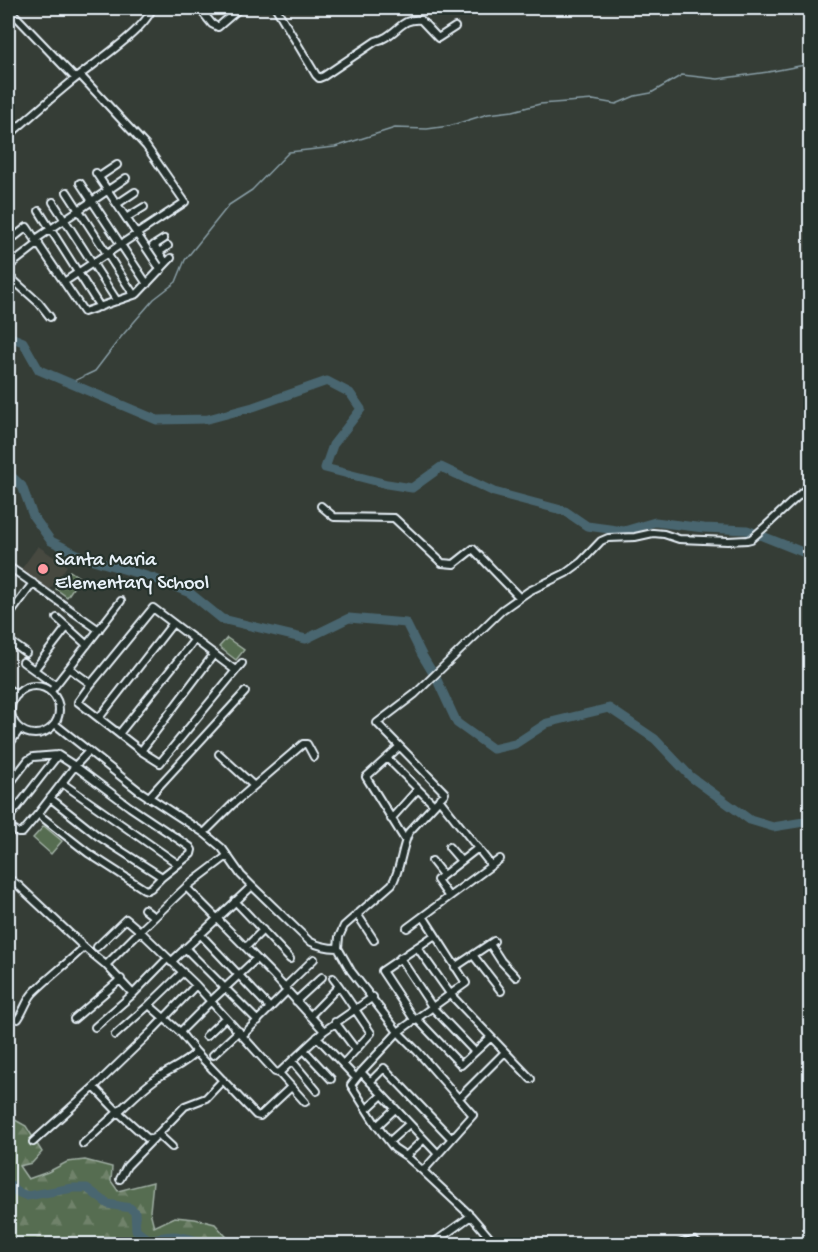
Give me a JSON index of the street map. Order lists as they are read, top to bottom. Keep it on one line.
{"places":["Santa Maria Elementary School"]}
